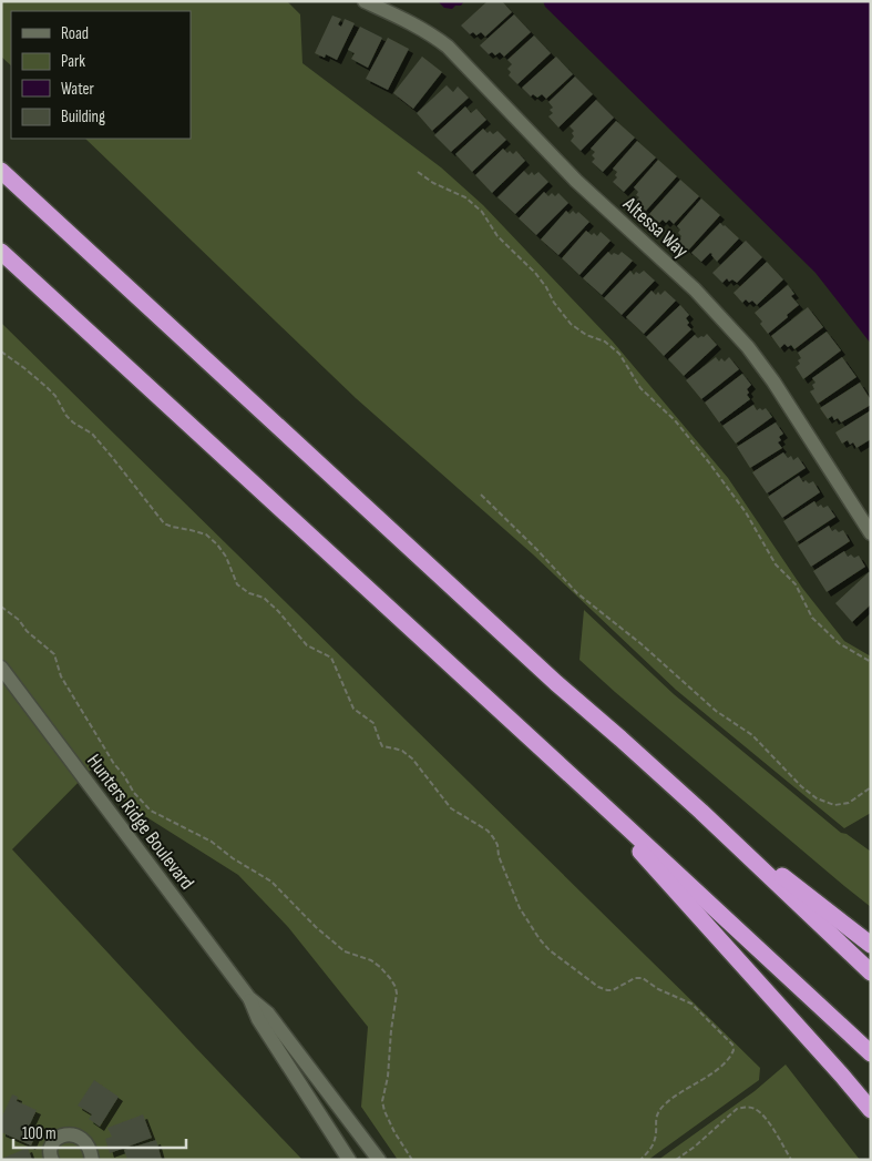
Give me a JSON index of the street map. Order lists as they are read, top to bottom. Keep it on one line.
{"streets":{"street":["Altessa Way","Hunters Ridge Boulevard"]},"legend":["Road","Park","Water","Building"],"scale_bar":"100 m"}
